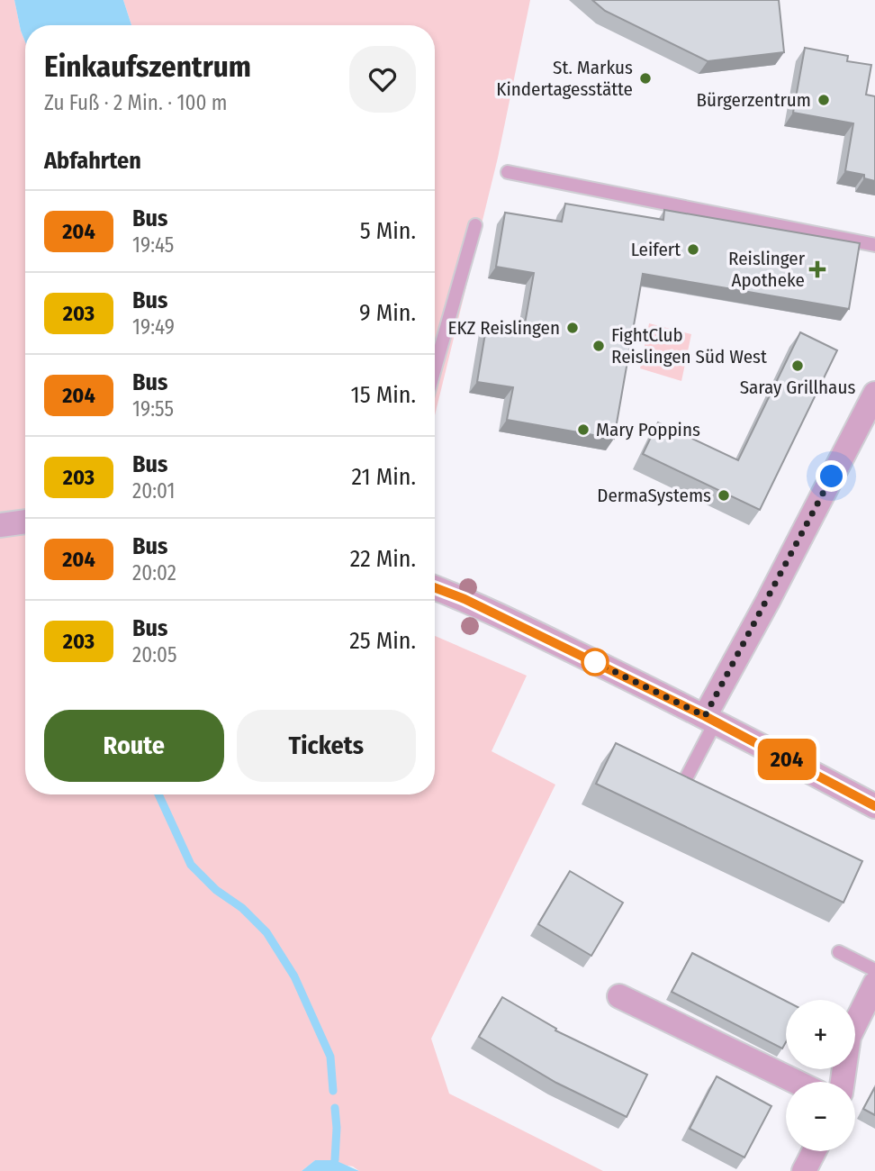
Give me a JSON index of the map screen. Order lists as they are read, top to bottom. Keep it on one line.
{"places":{"other":["St. Markus Kindertagesstätte","Bürgerzentrum","Leifert","EKZ Reislingen","FightClub Reislingen Süd West","Saray Grillhaus","Mary Poppins","DermaSystems"],"health":["Reislinger Apotheke"]},"lines":["bus line 204"],"page":{"on_map":"204","heading":[["Einkaufszentrum","Zu Fuß · 2 Min. · 100 m"],"Abfahrten"],"list":[{"mark":"204","name":"Bus","note":"19:45","value":"5 Min."},{"mark":"203","name":"Bus","note":"19:49","value":"9 Min."},{"mark":"204","name":"Bus","note":"19:55","value":"15 Min."},{"mark":"203","name":"Bus","note":"20:01","value":"21 Min."},{"mark":"204","name":"Bus","note":"20:02","value":"22 Min."},{"mark":"203","name":"Bus","note":"20:05","value":"25 Min."}],"buttons":["Route","Tickets"],"map_buttons":["+","−"]}}
